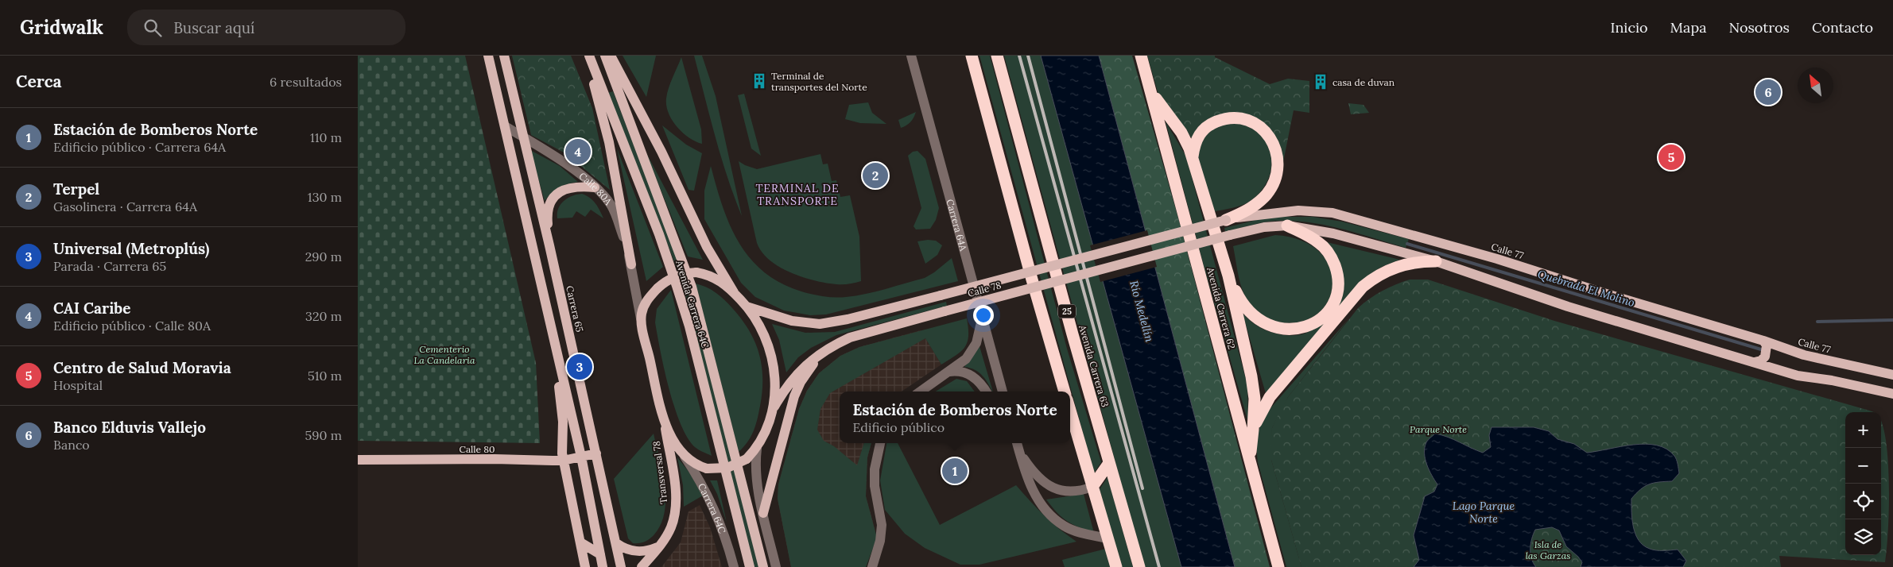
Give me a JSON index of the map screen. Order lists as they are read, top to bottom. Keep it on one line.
{"streets":{"highway":["Avenida Carrera 62","25","Avenida Carrera 63"],"main road":["Calle 77","Calle 78","Avenida Carrera 64C","Carrera 65","Calle 80","Transversal 78"],"street":["Calle 80A","Carrera 64A","Carrera 64C"]},"crossings":[["Calle 80A","Carrera 65"],["Calle 77","Calle 78"],["Carrera 65","Calle 80"]],"districts":["TERMINAL DE TRANSPORTE"],"water":["Quebrada El Molino","Río Medellín","Lago Parque Norte"],"parks":["Cementerio La Candelaria","Parque Norte","Isla de las Garzas"],"places":{"building":["Terminal de transportes del Norte","casa de duvan"]},"north":"top left","page":{"header":"Gridwalk","search":"Buscar aquí","nav":["Inicio","Mapa","Nosotros","Contacto"],"heading":["Cerca","6 resultados"],"pins":["6","4","5","2","3","1"],"list":[{"mark":"1","name":"Estación de Bomberos Norte","note":"Edificio público · Carrera 64A","value":"110 m"},{"mark":"2","name":"Terpel","note":"Gasolinera · Carrera 64A","value":"130 m"},{"mark":"3","name":"Universal (Metroplús)","note":"Parada · Carrera 65","value":"290 m"},{"mark":"4","name":"CAI Caribe","note":"Edificio público · Calle 80A","value":"320 m"},{"mark":"5","name":"Centro de Salud Moravia","note":"Hospital","value":"510 m"},{"mark":"6","name":"Banco Elduvis Vallejo","note":"Banco","value":"590 m"}],"popup":["Estación de Bomberos Norte","Edificio público"],"map_buttons":["+","−"]}}
